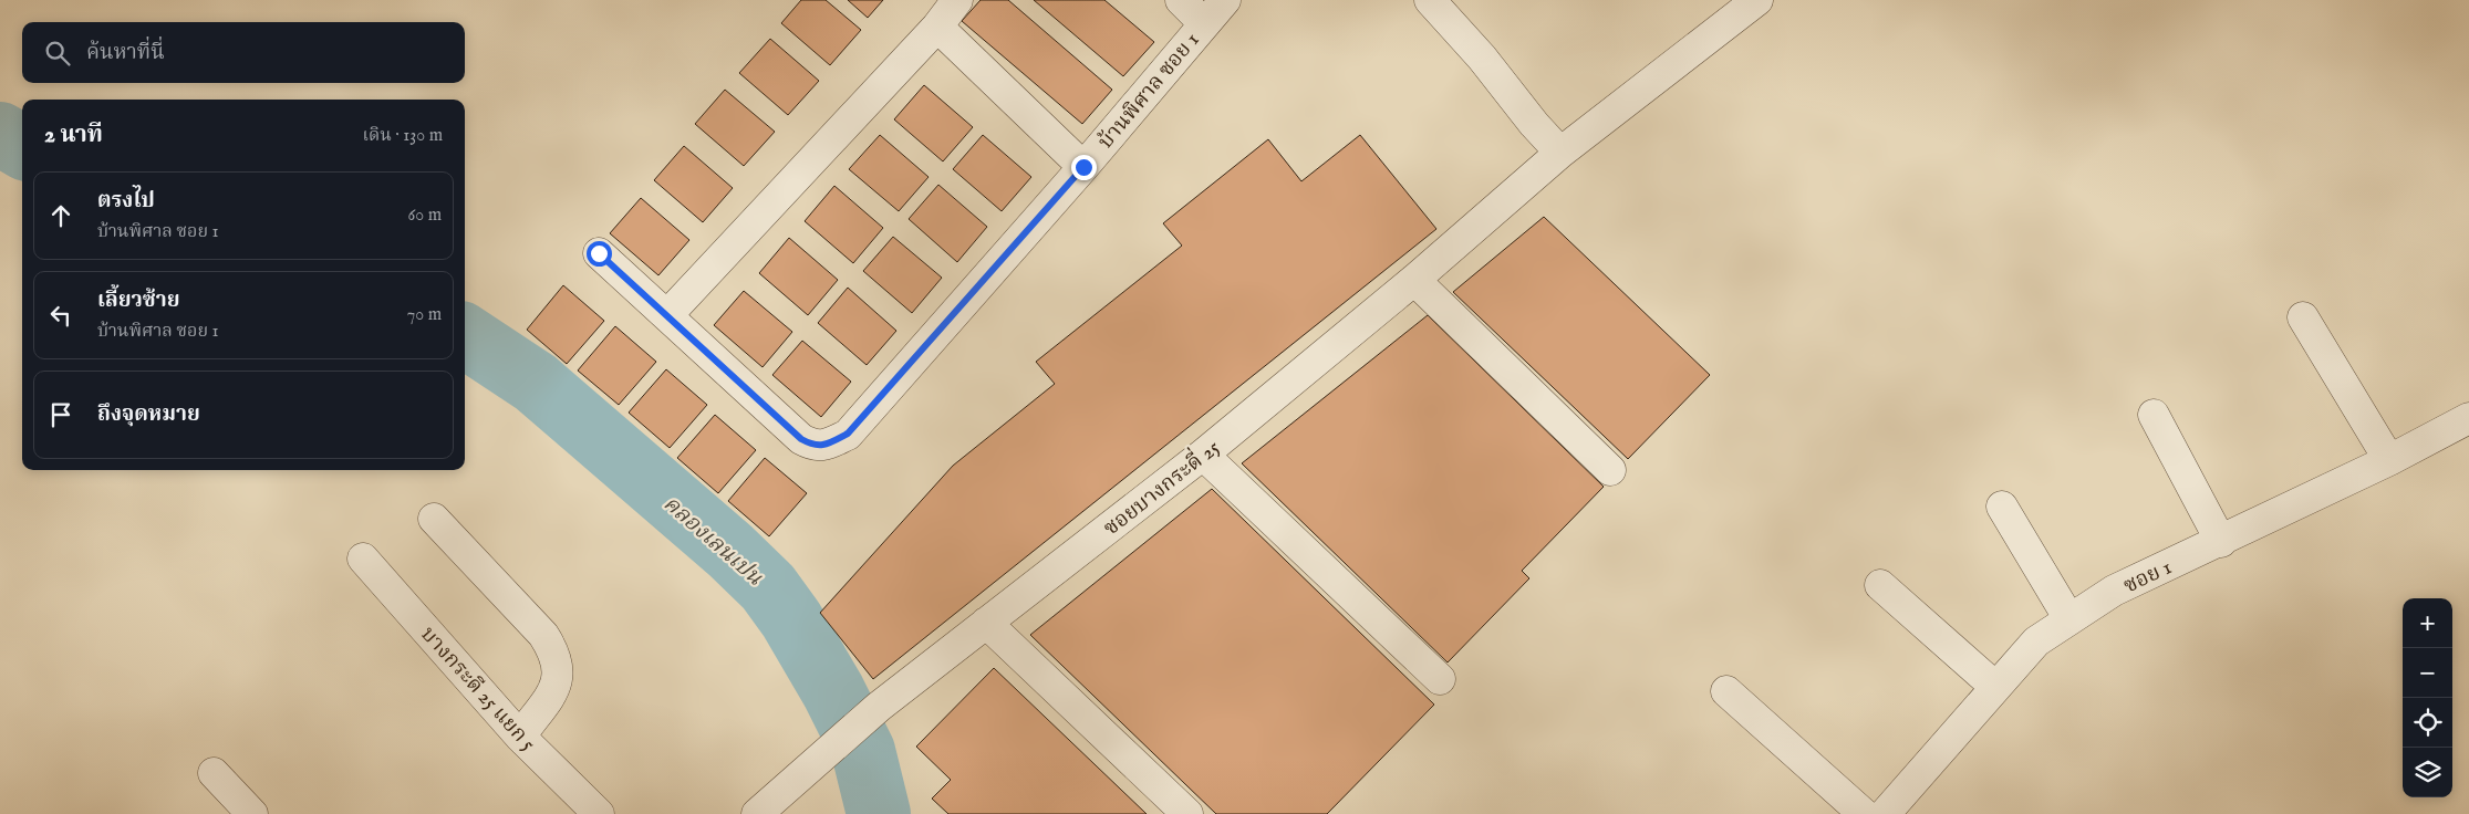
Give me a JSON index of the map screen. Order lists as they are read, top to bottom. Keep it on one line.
{"streets":{"street":["บ้านพิศาล ซอย 1","ซอยบางกระดี่ 25","ซอย 1","บางกระดี 25 แยก 5"]},"water":["คลองเลนเปน"],"page":{"search":"ค้นหาที่นี่","heading":["2 นาที","เดิน · 130 m"],"list":[["ตรงไป","บ้านพิศาล ซอย 1","60 m"],["เลี้ยวซ้าย","บ้านพิศาล ซอย 1","70 m"],"ถึงจุดหมาย"],"map_buttons":["+","−"]}}
